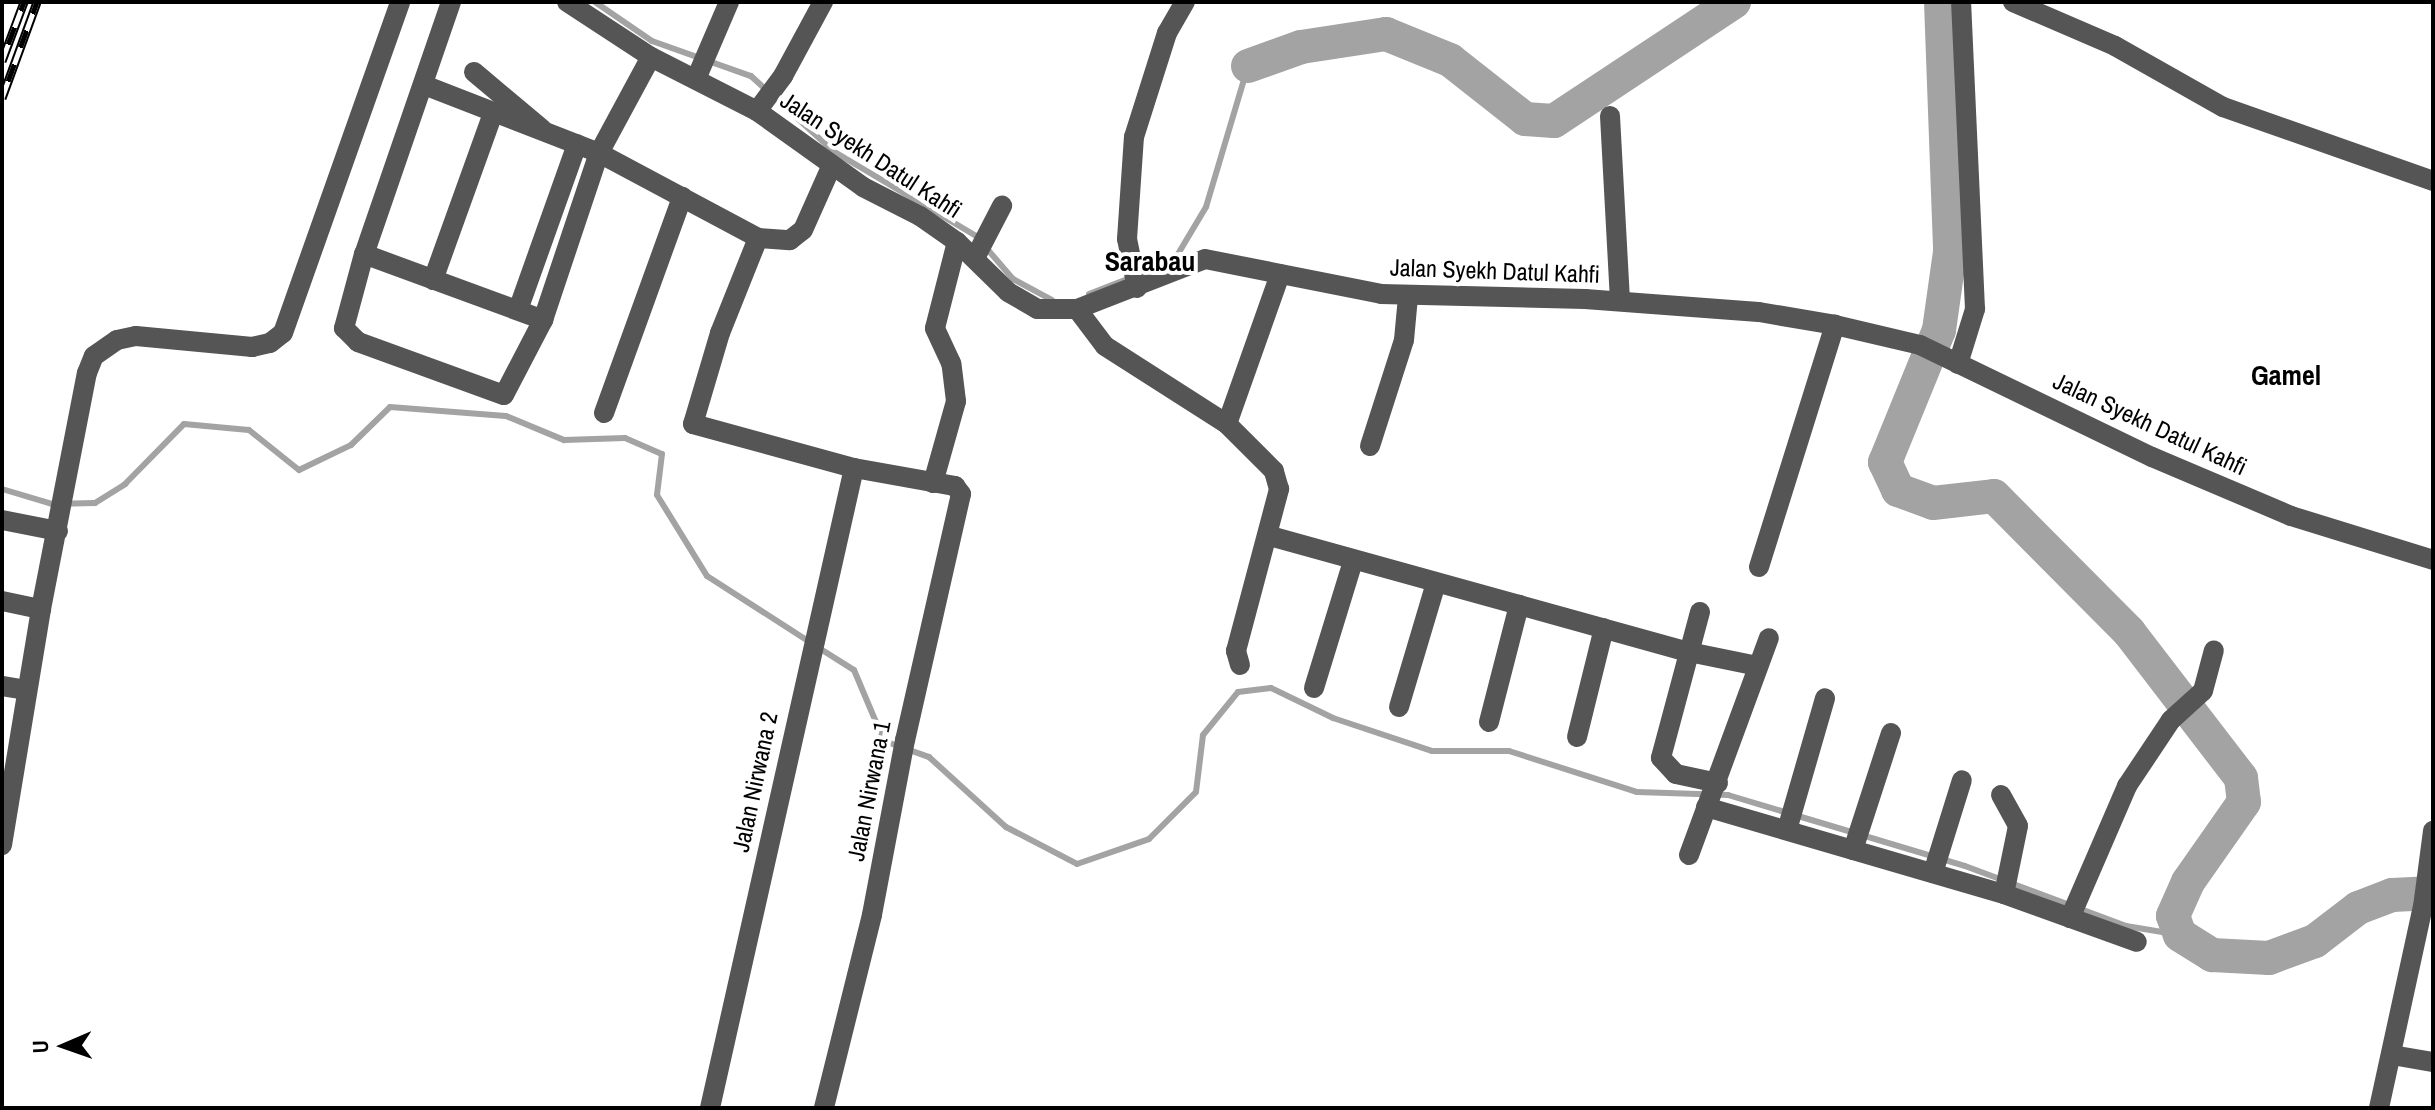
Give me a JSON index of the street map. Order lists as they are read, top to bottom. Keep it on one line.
{"streets":{"street":["Jalan Syekh Datul Kahfi","Jalan Nirwana 2","Jalan Nirwana 1"]},"districts":["Sarabau","Gamel"],"north":"left"}
